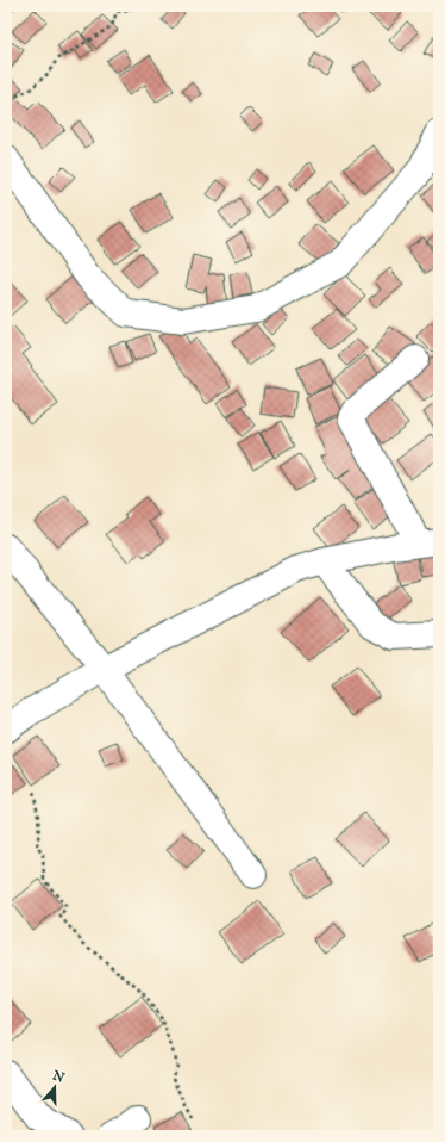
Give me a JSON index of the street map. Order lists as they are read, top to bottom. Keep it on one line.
{"north":"top"}
